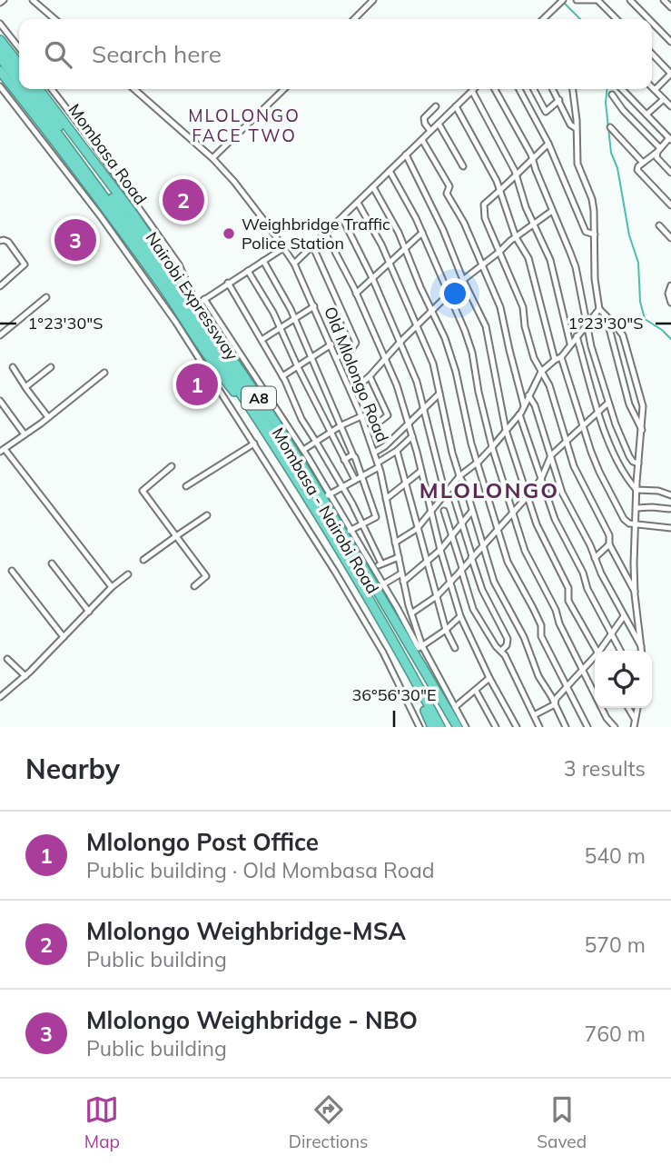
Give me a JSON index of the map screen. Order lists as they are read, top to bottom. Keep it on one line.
{"streets":{"highway":["Mombasa Road","Nairobi Expressway","A8","Mombasa - Nairobi Road"],"street":["Old Mlolongo Road"]},"crossings":[["Mombasa Road","Old Mlolongo Road"]],"districts":["MLOLONGO FACE TWO","MLOLONGO"],"places":["Weighbridge Traffic Police Station"],"page":{"search":"Search here","pins":["2","3","1"],"heading":["Nearby","3 results"],"list":[{"mark":"1","name":"Mlolongo Post Office","note":"Public building · Old Mombasa Road","value":"540 m"},{"mark":"2","name":"Mlolongo Weighbridge-MSA","note":"Public building","value":"570 m"},{"mark":"3","name":"Mlolongo Weighbridge - NBO","note":"Public building","value":"760 m"}],"nav":["Map","Directions","Saved"]},"coordinates":["1°23'30\"S","36°56'30\"E"]}
